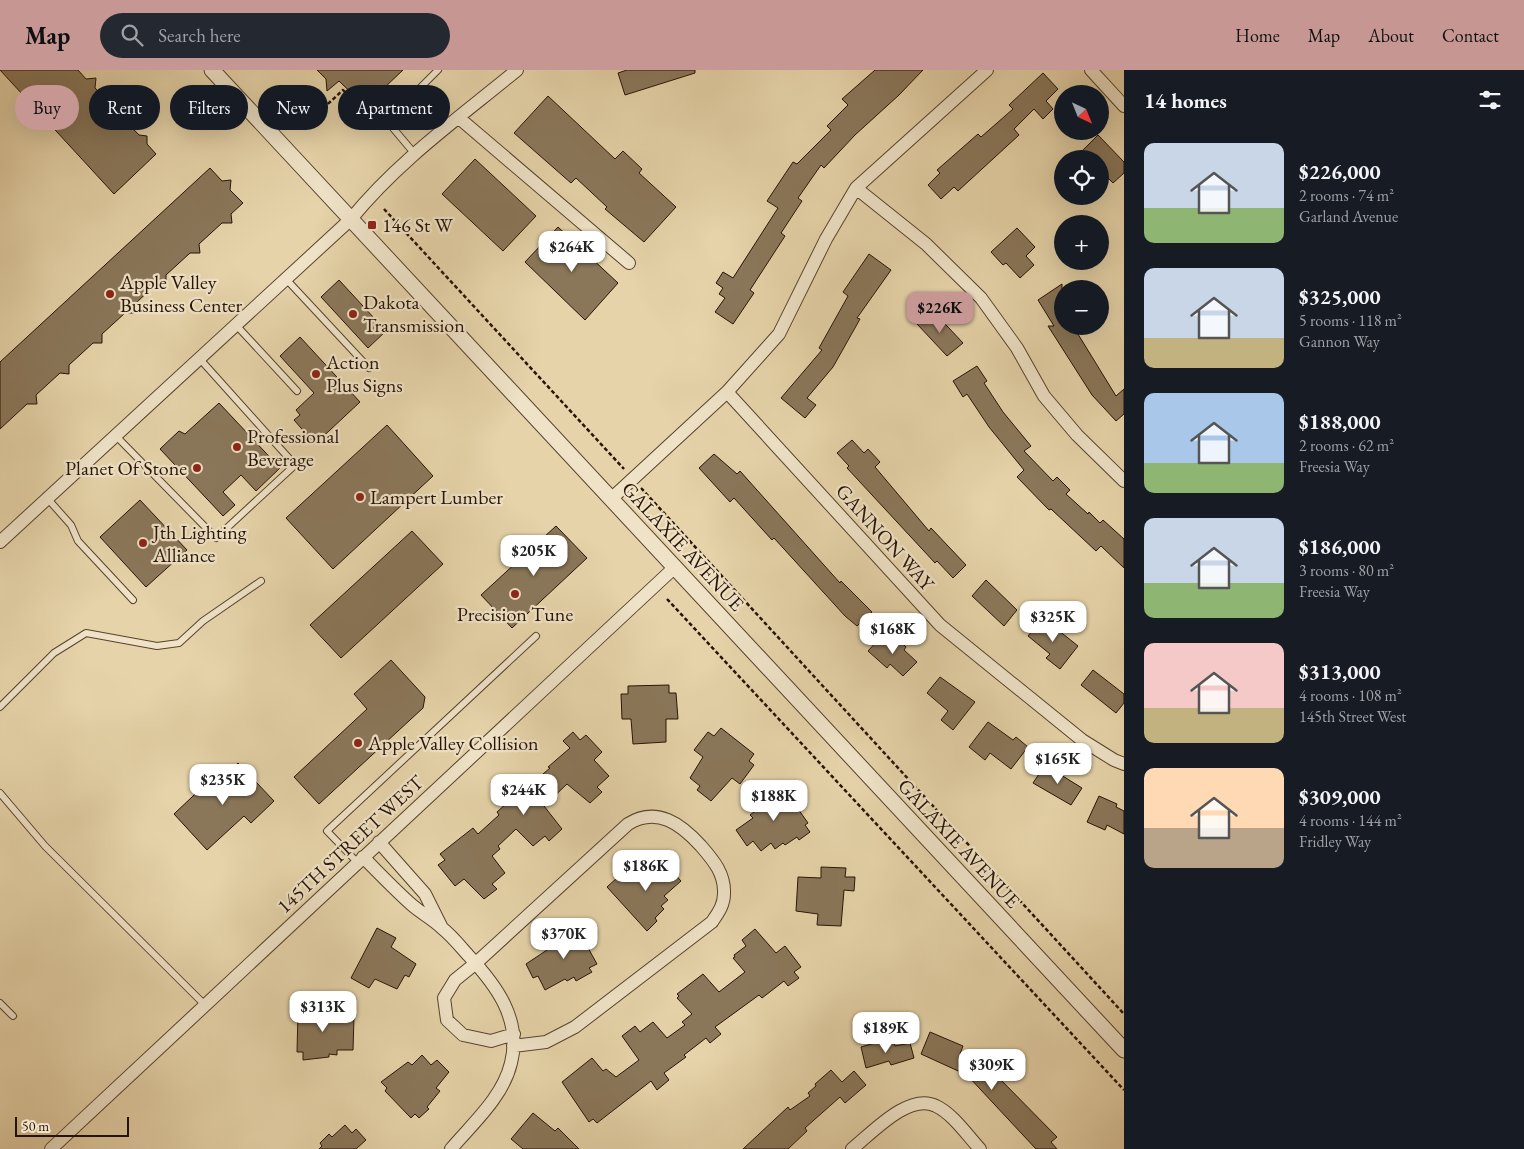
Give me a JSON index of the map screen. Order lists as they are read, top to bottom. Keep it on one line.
{"streets":{"street":["GANNON WAY","GALAXIE AVENUE","145TH STREET WEST"]},"crossings":[["GALAXIE AVENUE","145TH STREET WEST"]],"places":{"transit":["146 St W"],"other":["Apple Valley Business Center","Dakota Transmission","Action Plus Signs","Professional Beverage","Planet Of Stone","Lampert Lumber","Jth Lighting Alliance","Precision Tune","Apple Valley Collision"]},"scale_bar":"50 m","north":"bottom right","page":{"header":"Map","search":"Search here","nav":["Home","Map","About","Contact"],"heading":"14 homes","map_buttons":["+","−"],"chip":["Buy","Rent","Filters","New","Apartment"],"list":[{"name":"$226,000","note":"2 rooms · 74 m² · Garland Avenue"},{"name":"$325,000","note":"5 rooms · 118 m² · Gannon Way"},{"name":"$188,000","note":"2 rooms · 62 m² · Freesia Way"},{"name":"$186,000","note":"3 rooms · 80 m² · Freesia Way"},{"name":"$313,000","note":"4 rooms · 108 m² · 145th Street West"},{"name":"$309,000","note":"4 rooms · 144 m² · Fridley Way"}],"price":["$264K","$226K","$205K","$325K","$168K","$165K","$235K","$244K","$188K","$186K","$370K","$313K","$189K","$309K"],"scale":"50 m"}}
